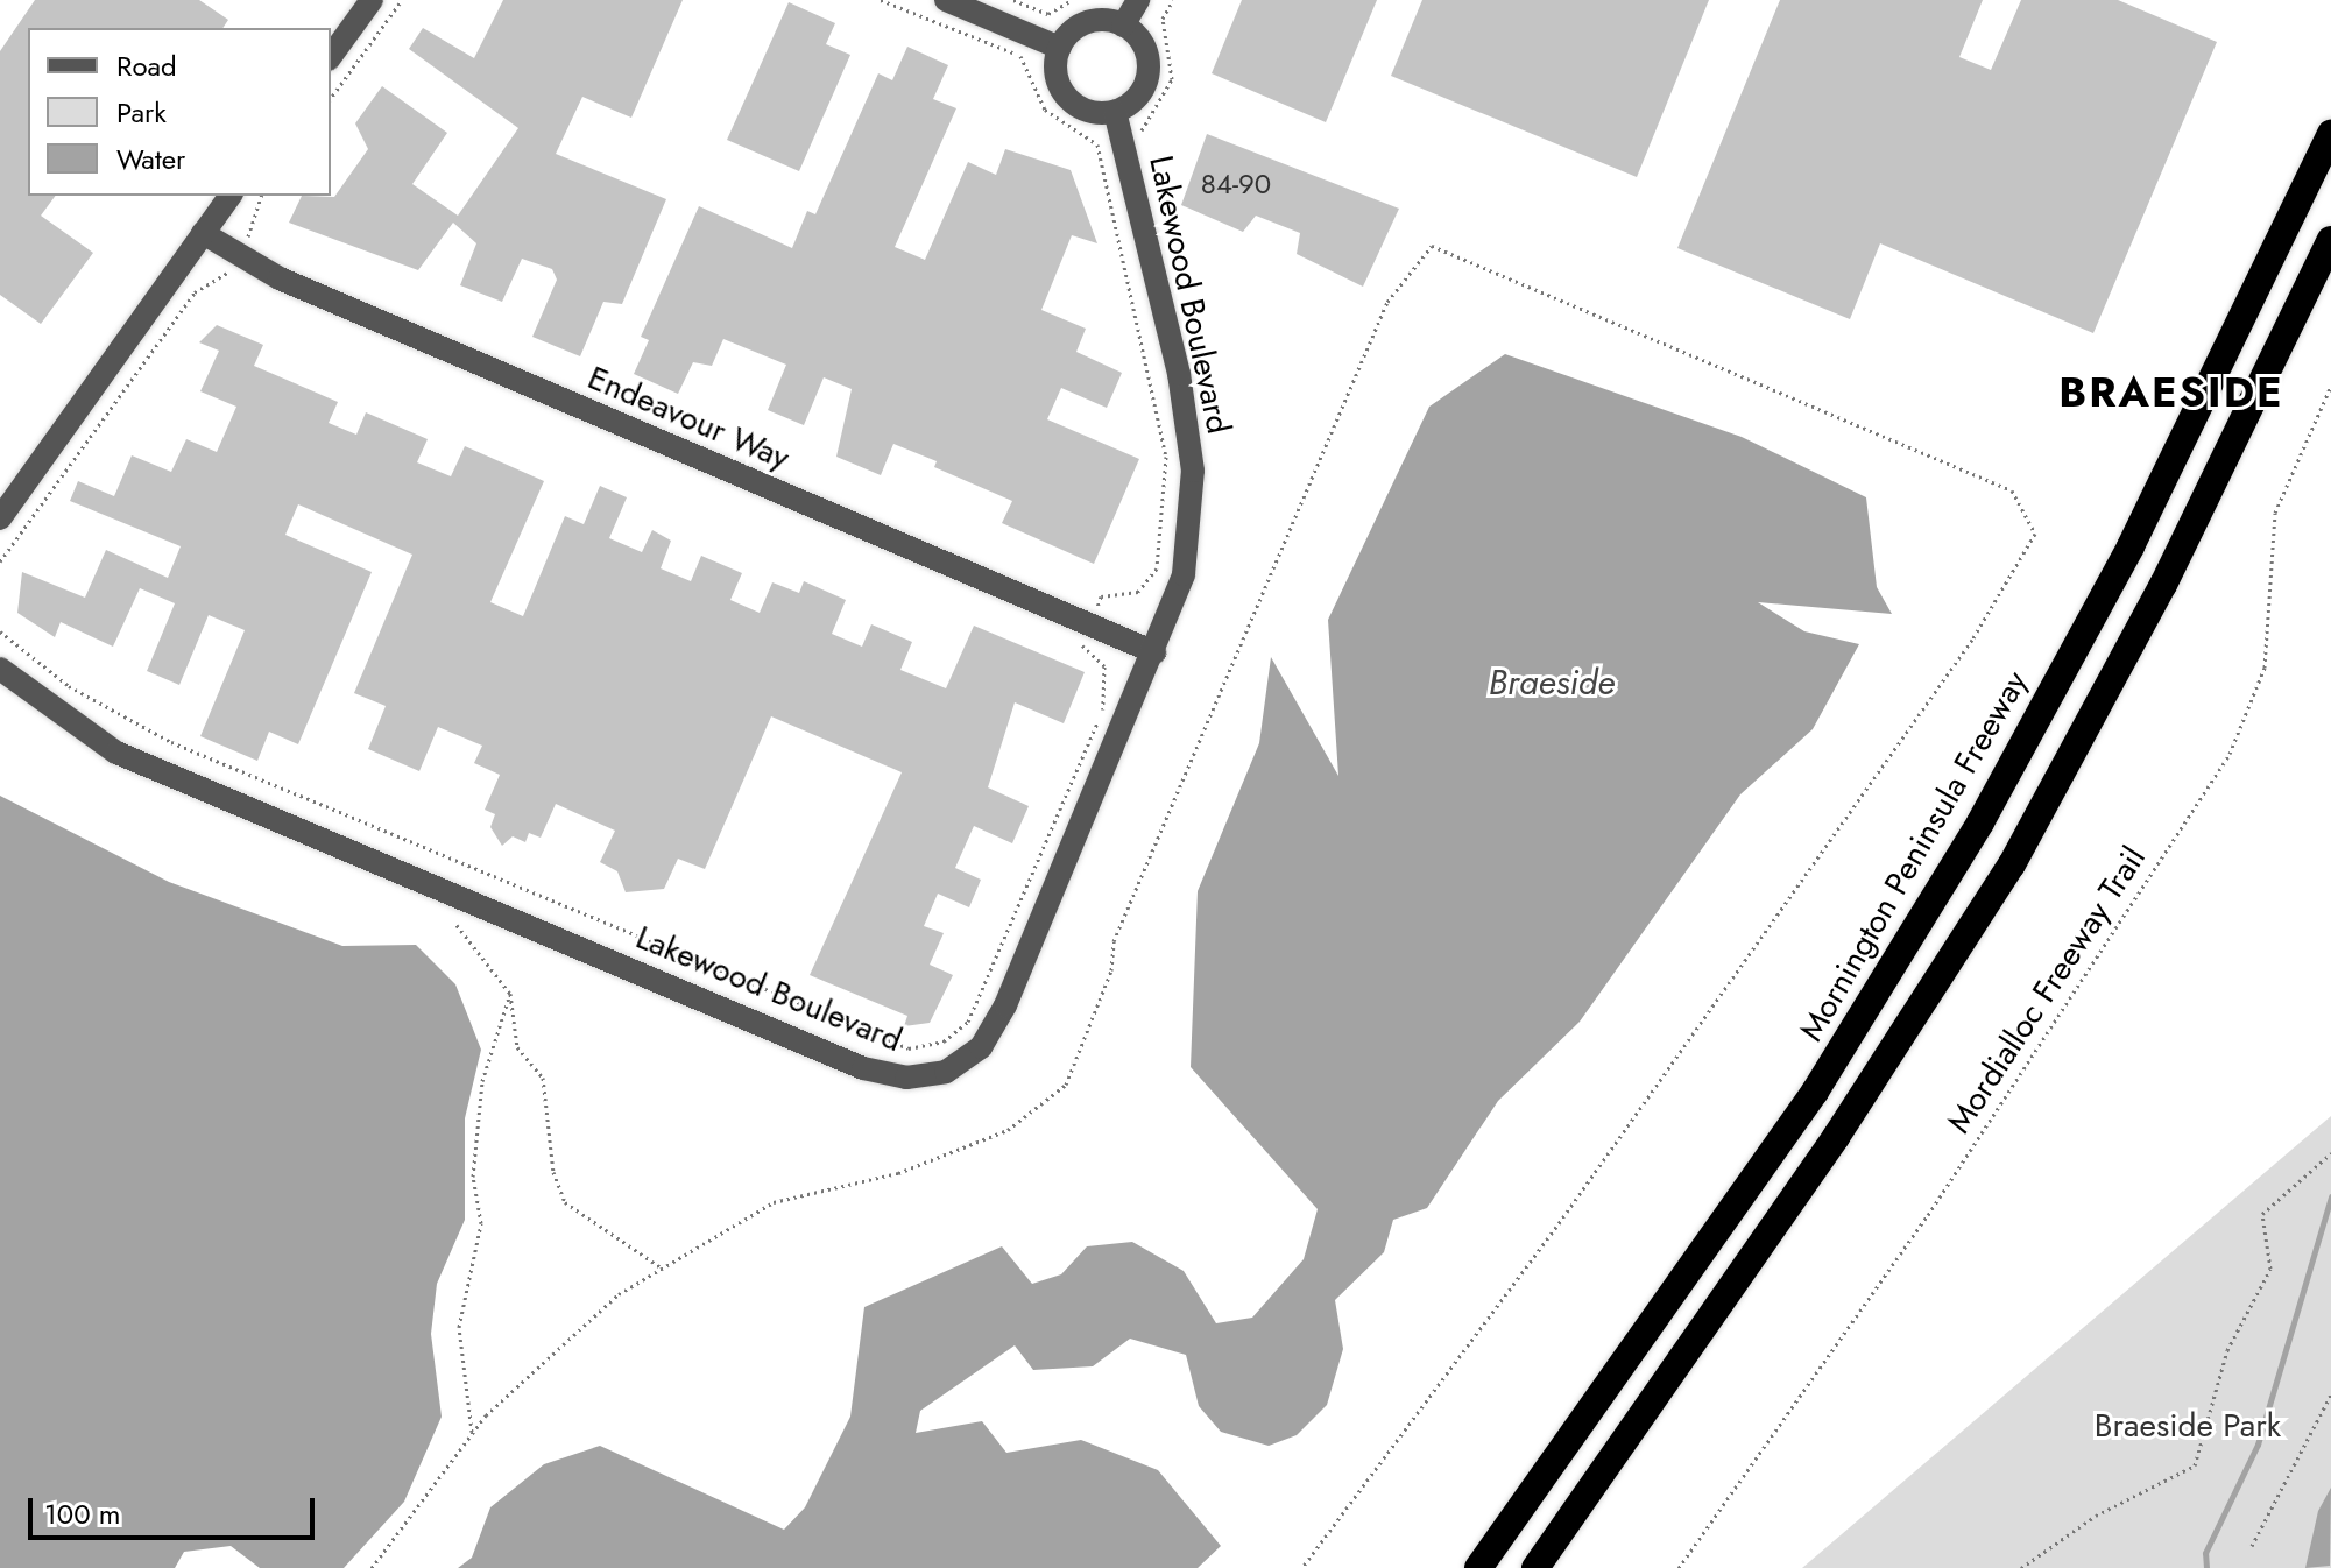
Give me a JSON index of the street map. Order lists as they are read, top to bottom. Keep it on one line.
{"streets":{"highway":["Mornington Peninsula Freeway"],"street":["Lakewood Boulevard","Endeavour Way"],"path":["Mordialloc Freeway Trail"]},"crossings":[["Lakewood Boulevard","Endeavour Way"]],"districts":["BRAESIDE"],"water":["Braeside"],"parks":["Braeside Park"],"house_numbers":["84-90"],"legend":["Road","Park","Water"],"scale_bar":"100 m"}
